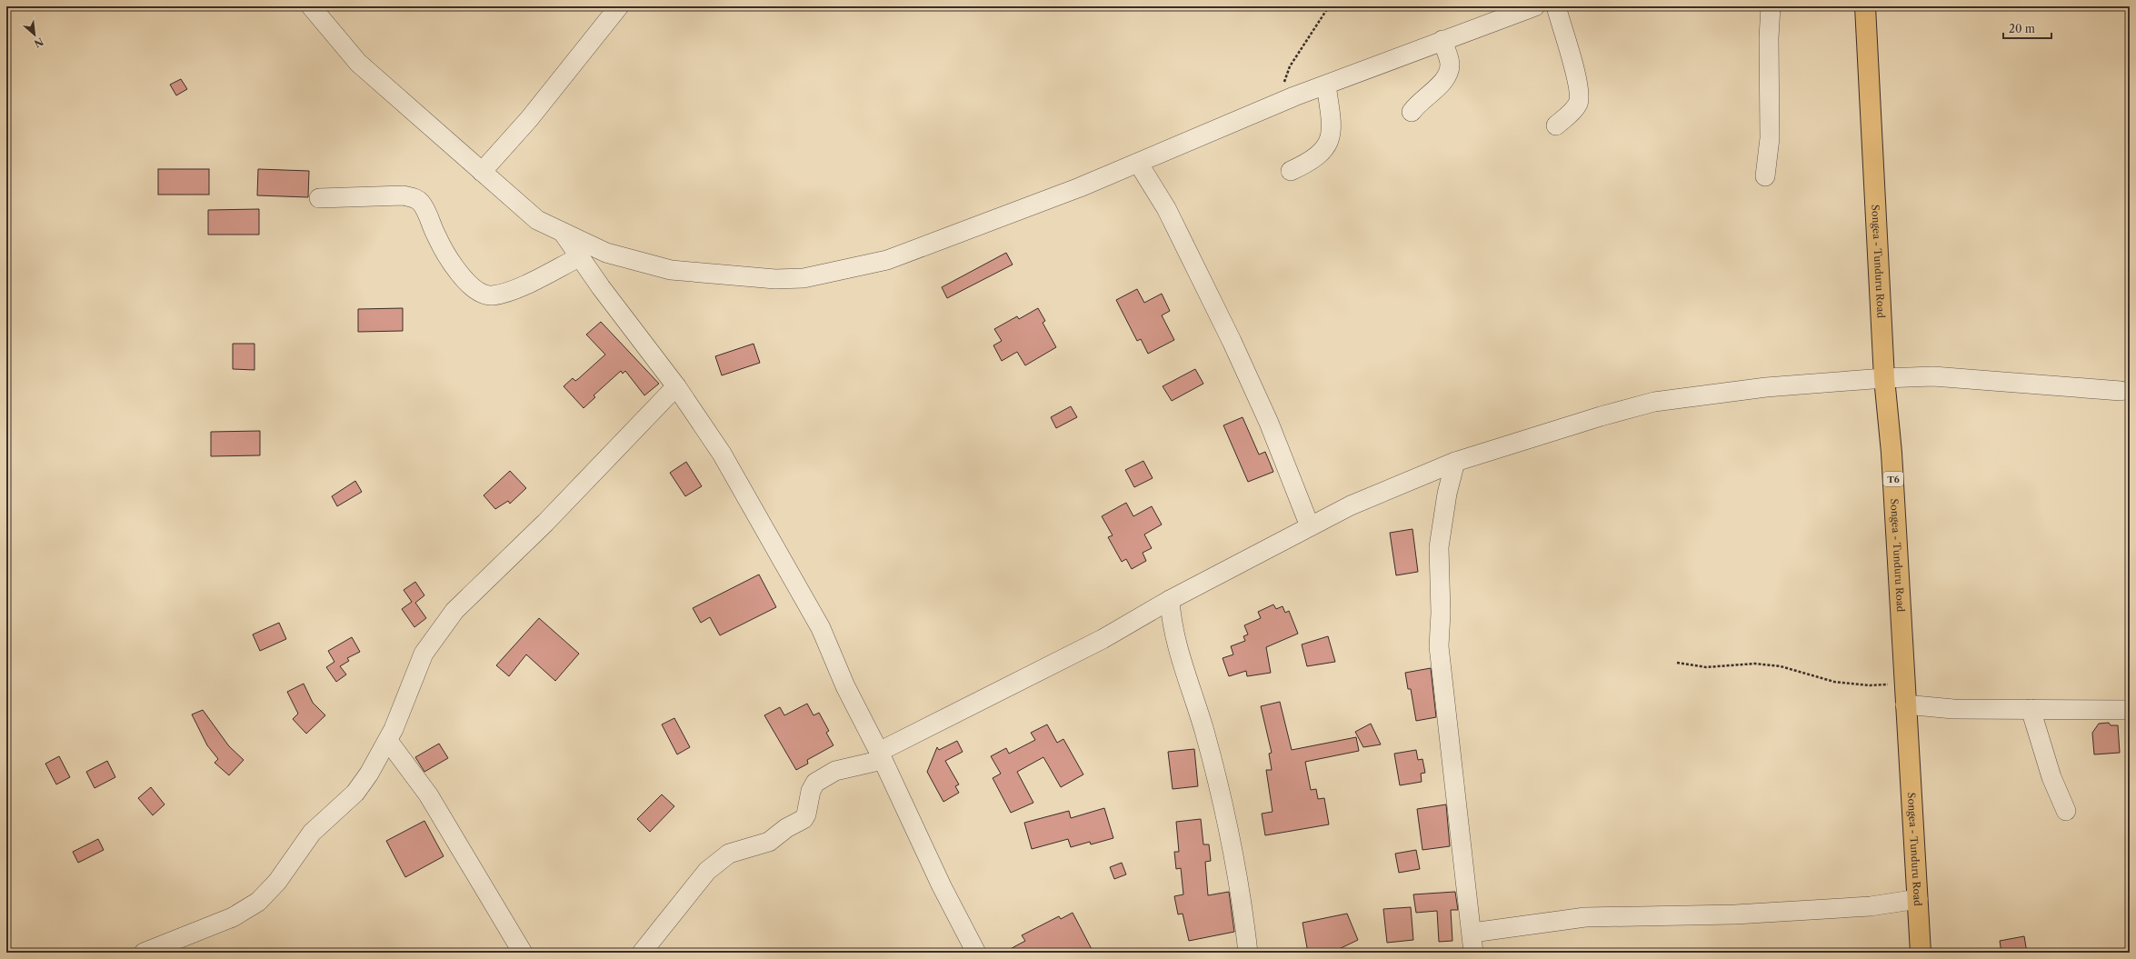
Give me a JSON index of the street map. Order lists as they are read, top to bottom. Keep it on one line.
{"streets":{"highway":["Songea - Tunduru Road","T6"]},"scale_bar":"20 m","north":"bottom right"}
